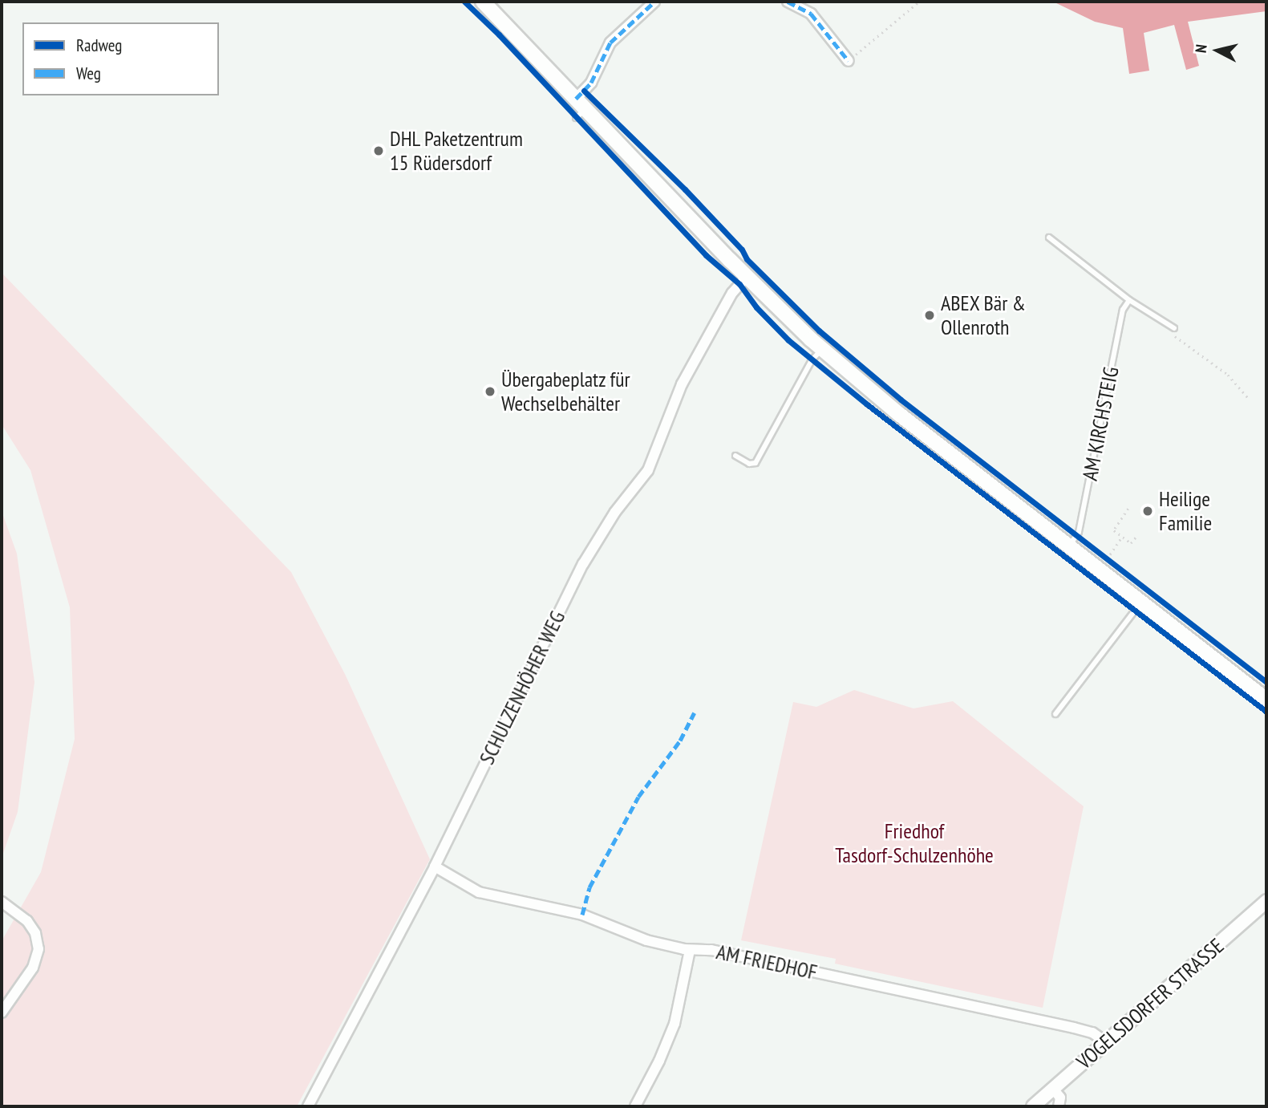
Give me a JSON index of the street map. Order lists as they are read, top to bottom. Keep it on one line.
{"streets":{"street":["SCHULZENHÖHER WEG","AM FRIEDHOF","VOGELSDORFER STRASSE"],"lane":["AM KIRCHSTEIG"]},"crossings":[["SCHULZENHÖHER WEG","AM FRIEDHOF"],["AM FRIEDHOF","VOGELSDORFER STRASSE"]],"parks":["Friedhof Tasdorf-Schulzenhöhe"],"places":["DHL Paketzentrum 15 Rüdersdorf","ABEX Bär & Ollenroth","Übergabeplatz für Wechselbehälter","Heilige Familie"],"legend":["Radweg","Weg"],"north":"left"}
